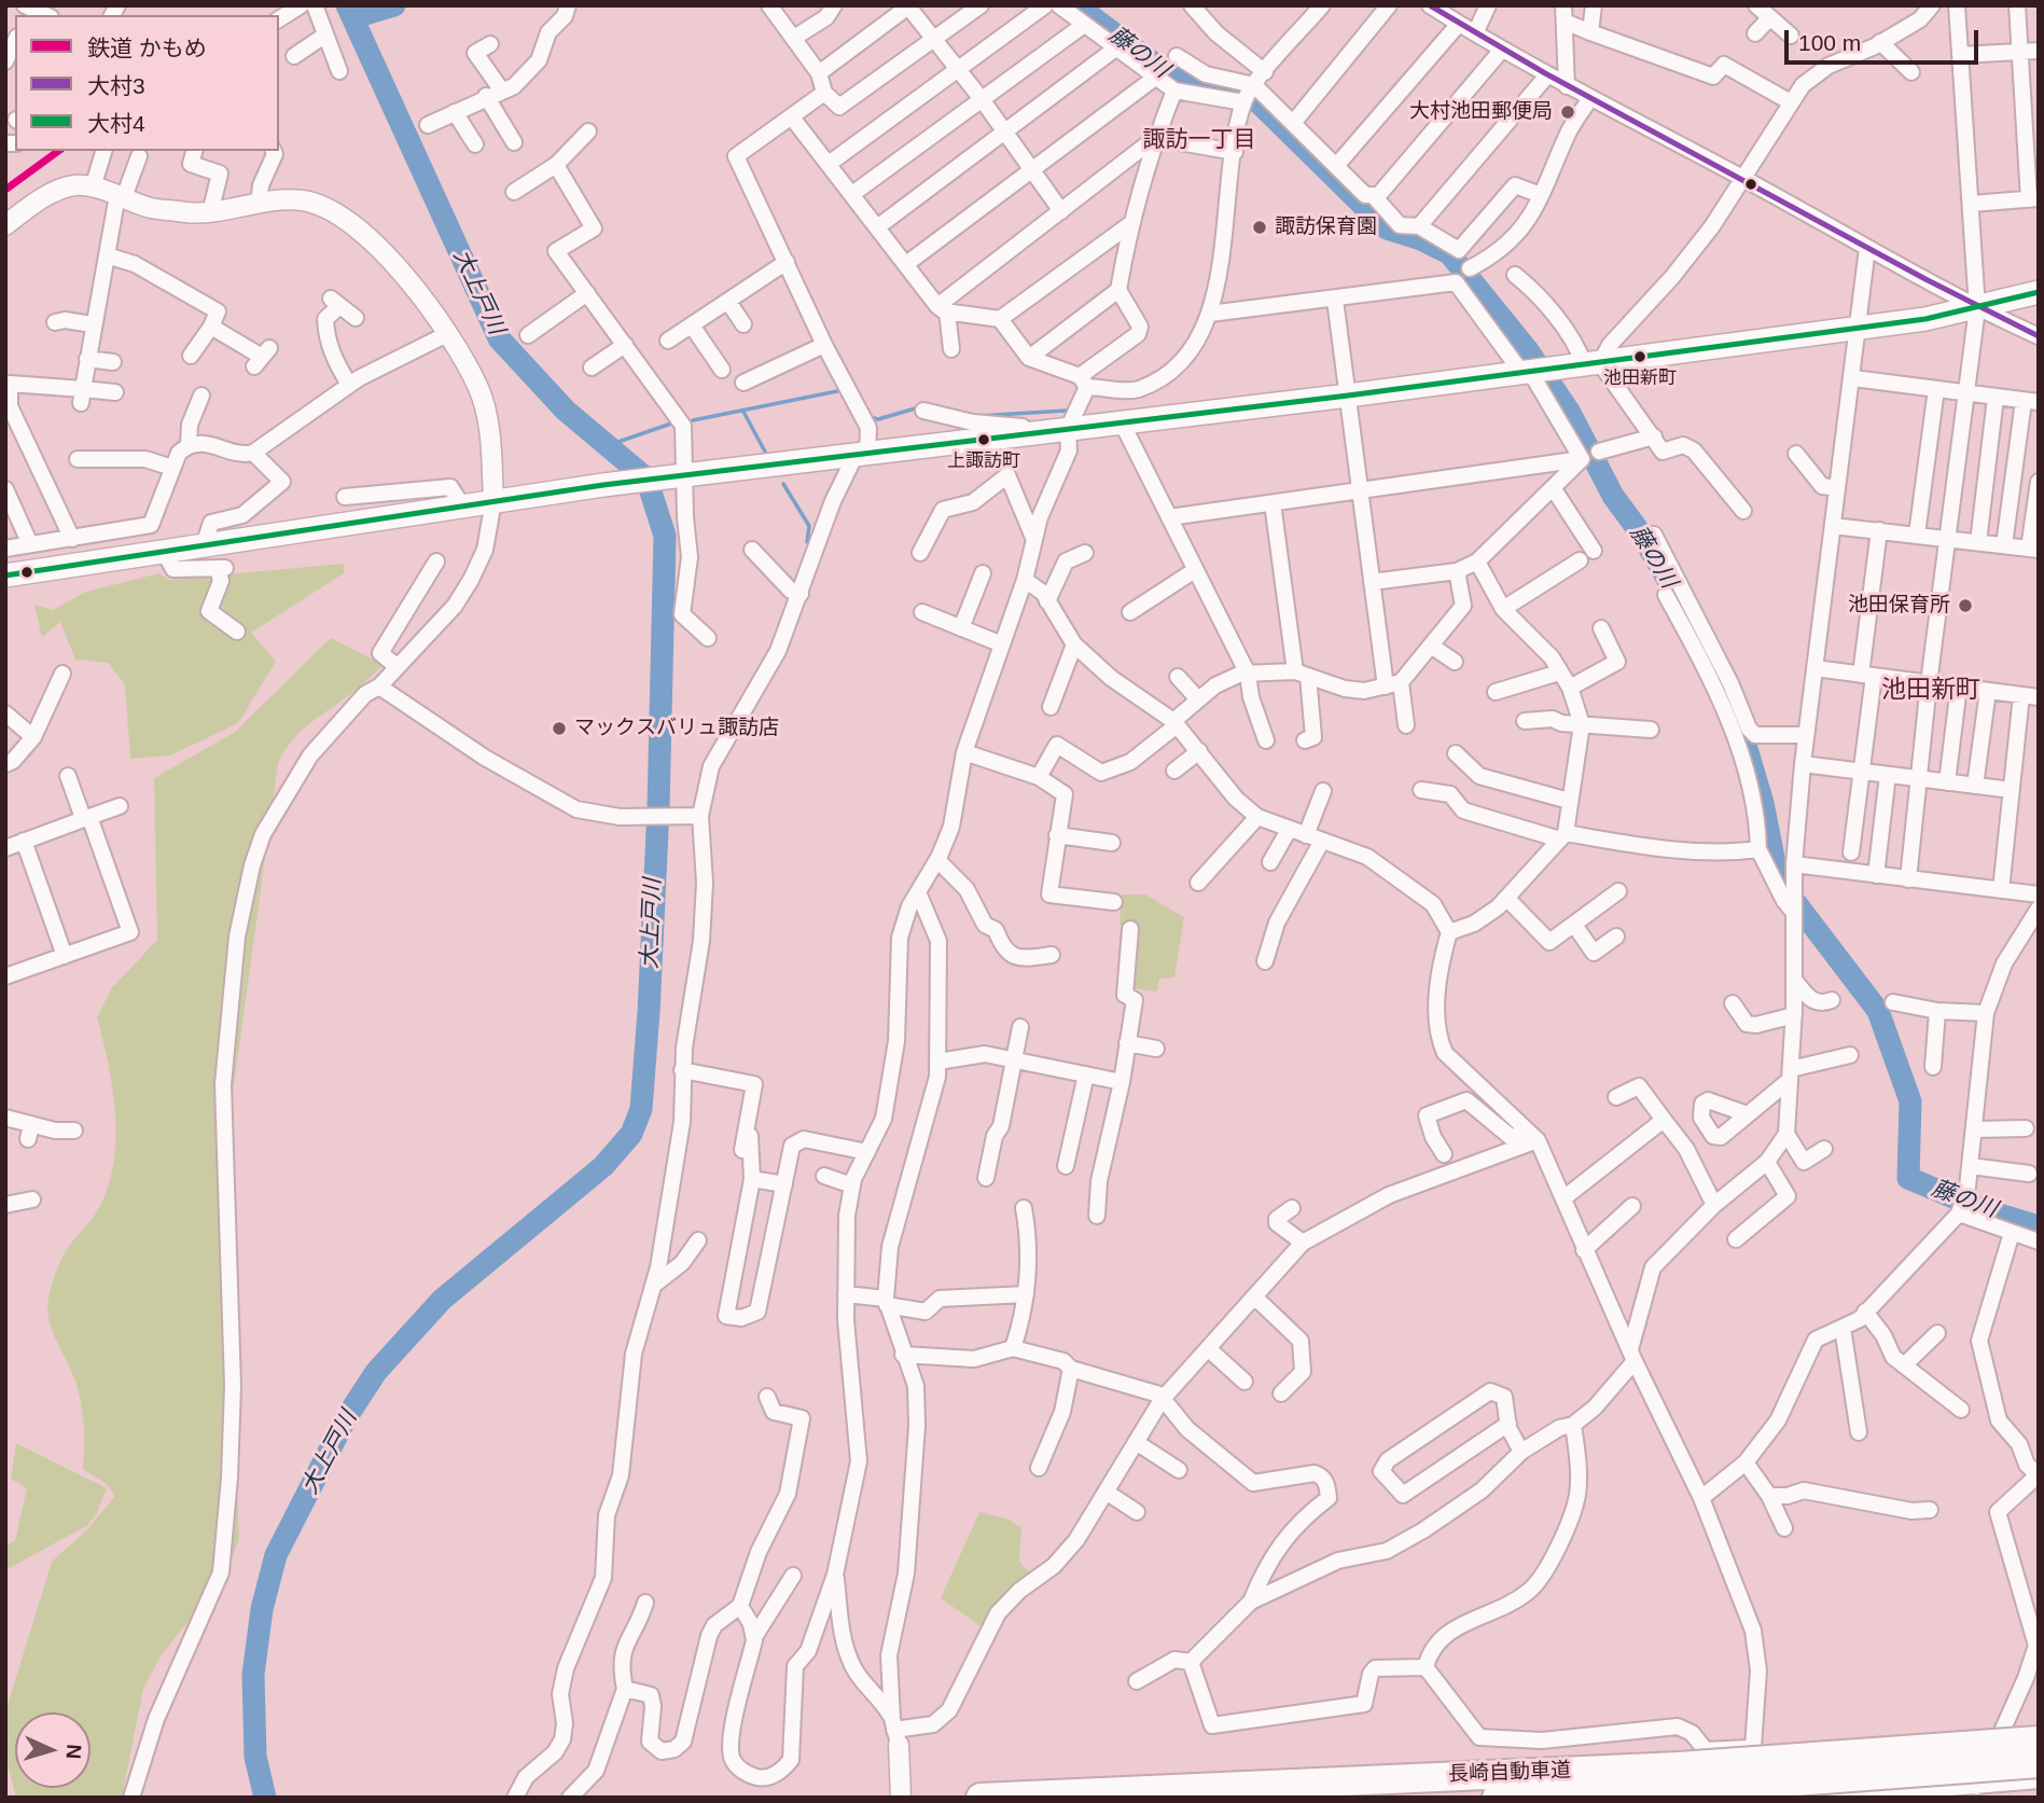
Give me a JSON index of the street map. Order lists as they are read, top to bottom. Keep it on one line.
{"streets":{"highway":["長崎自動車道"]},"districts":["諏訪一丁目","池田新町"],"water":["藤の川","大上戸川"],"places":["大村池田郵便局","諏訪保育園","池田新町","上諏訪町","池田保育所","マックスバリュ諏訪店"],"lines":["transit line 大村3","rail line かもめ","transit line 大村4"],"legend":["鉄道 かもめ","大村3","大村4"],"scale_bar":"100 m","north":"right"}
